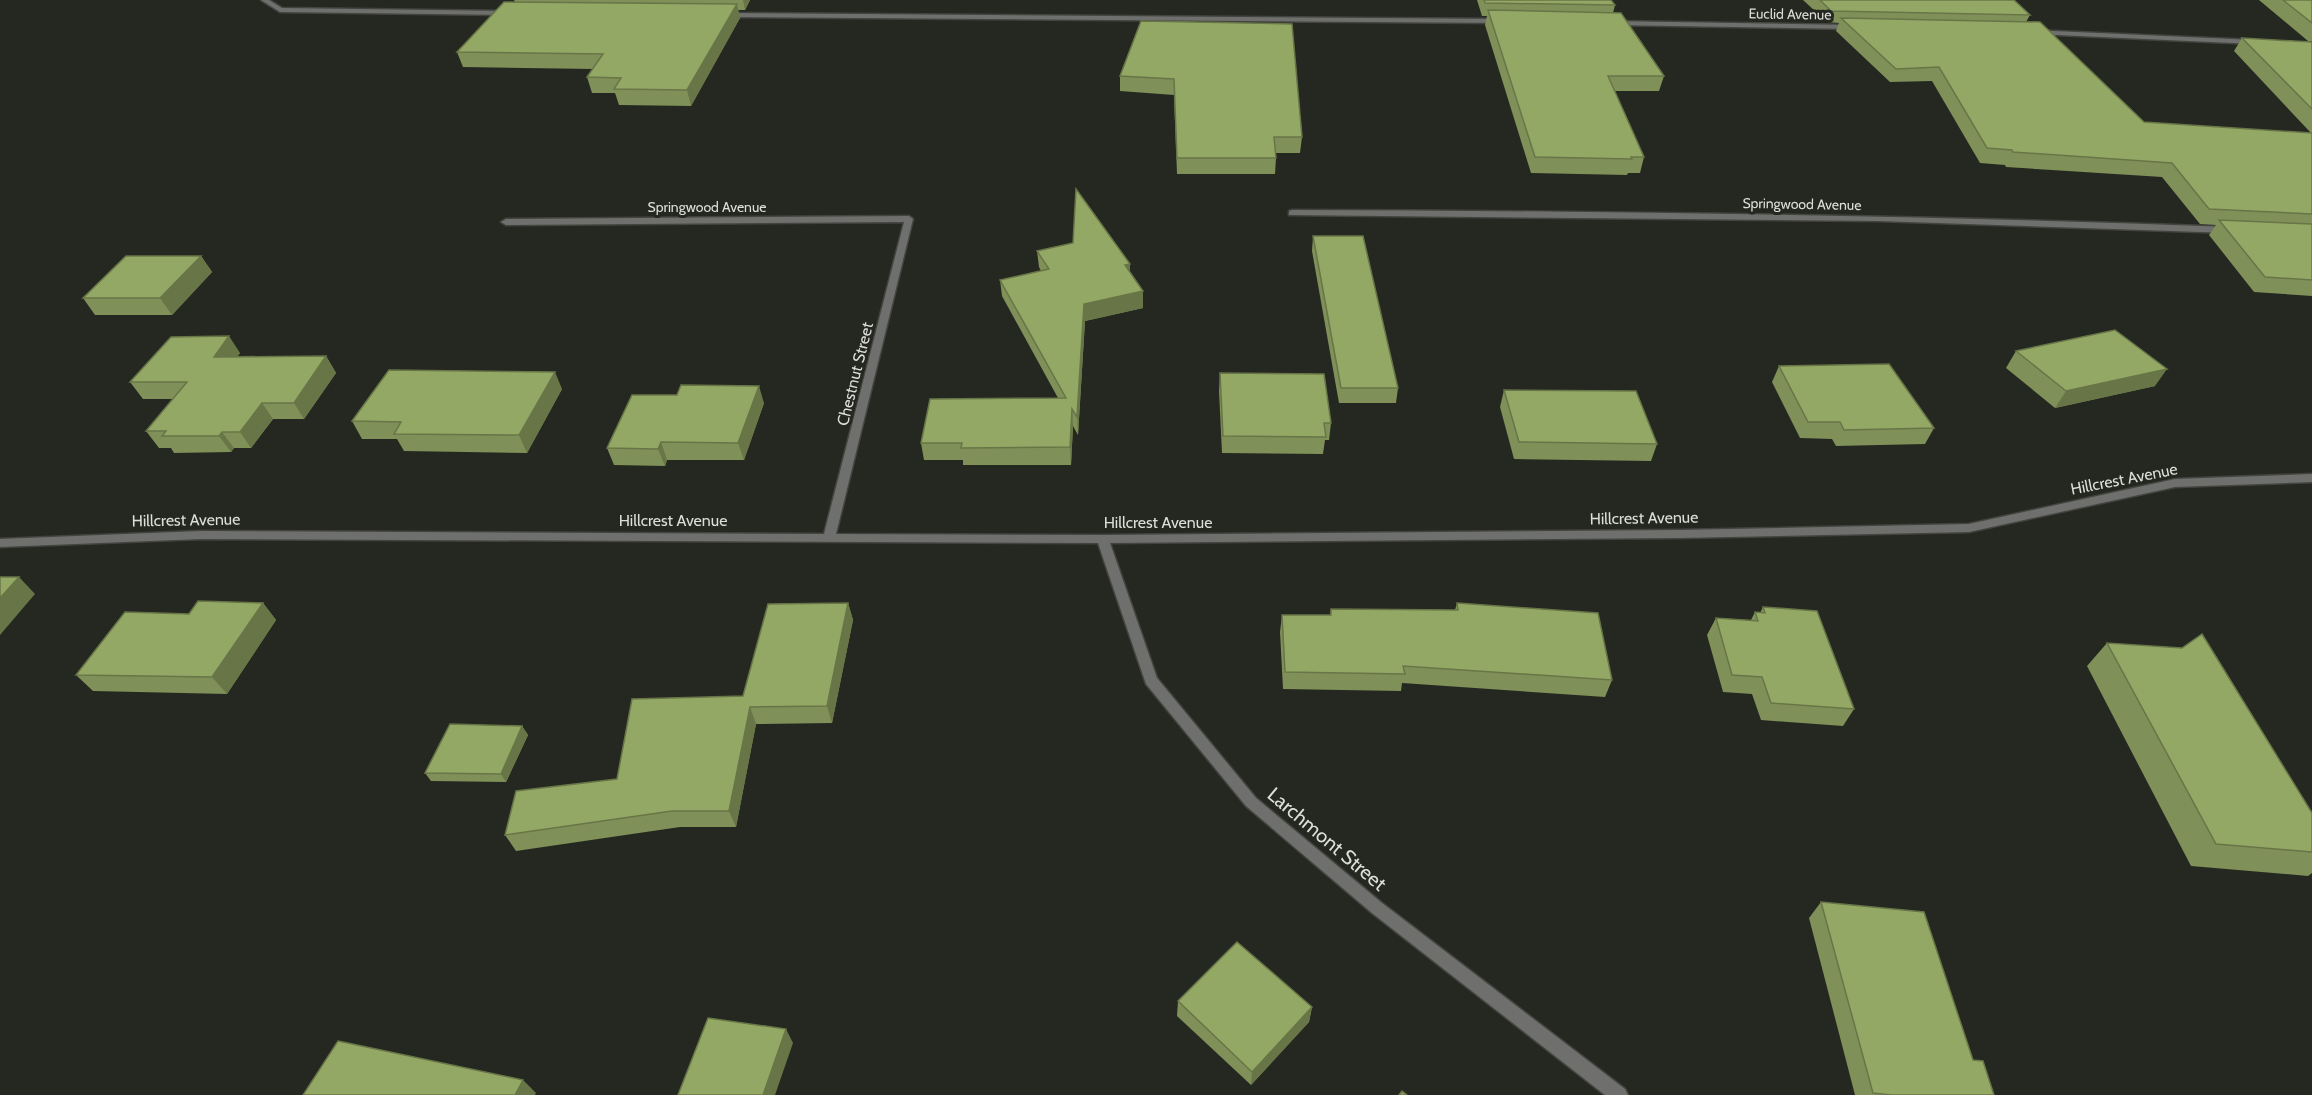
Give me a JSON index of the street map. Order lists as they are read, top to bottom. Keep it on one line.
{"streets":{"street":["Euclid Avenue","Springwood Avenue","Chestnut Street","Hillcrest Avenue","Larchmont Street"]},"crossings":[["Springwood Avenue","Chestnut Street"],["Chestnut Street","Hillcrest Avenue"],["Hillcrest Avenue","Larchmont Street"]]}
